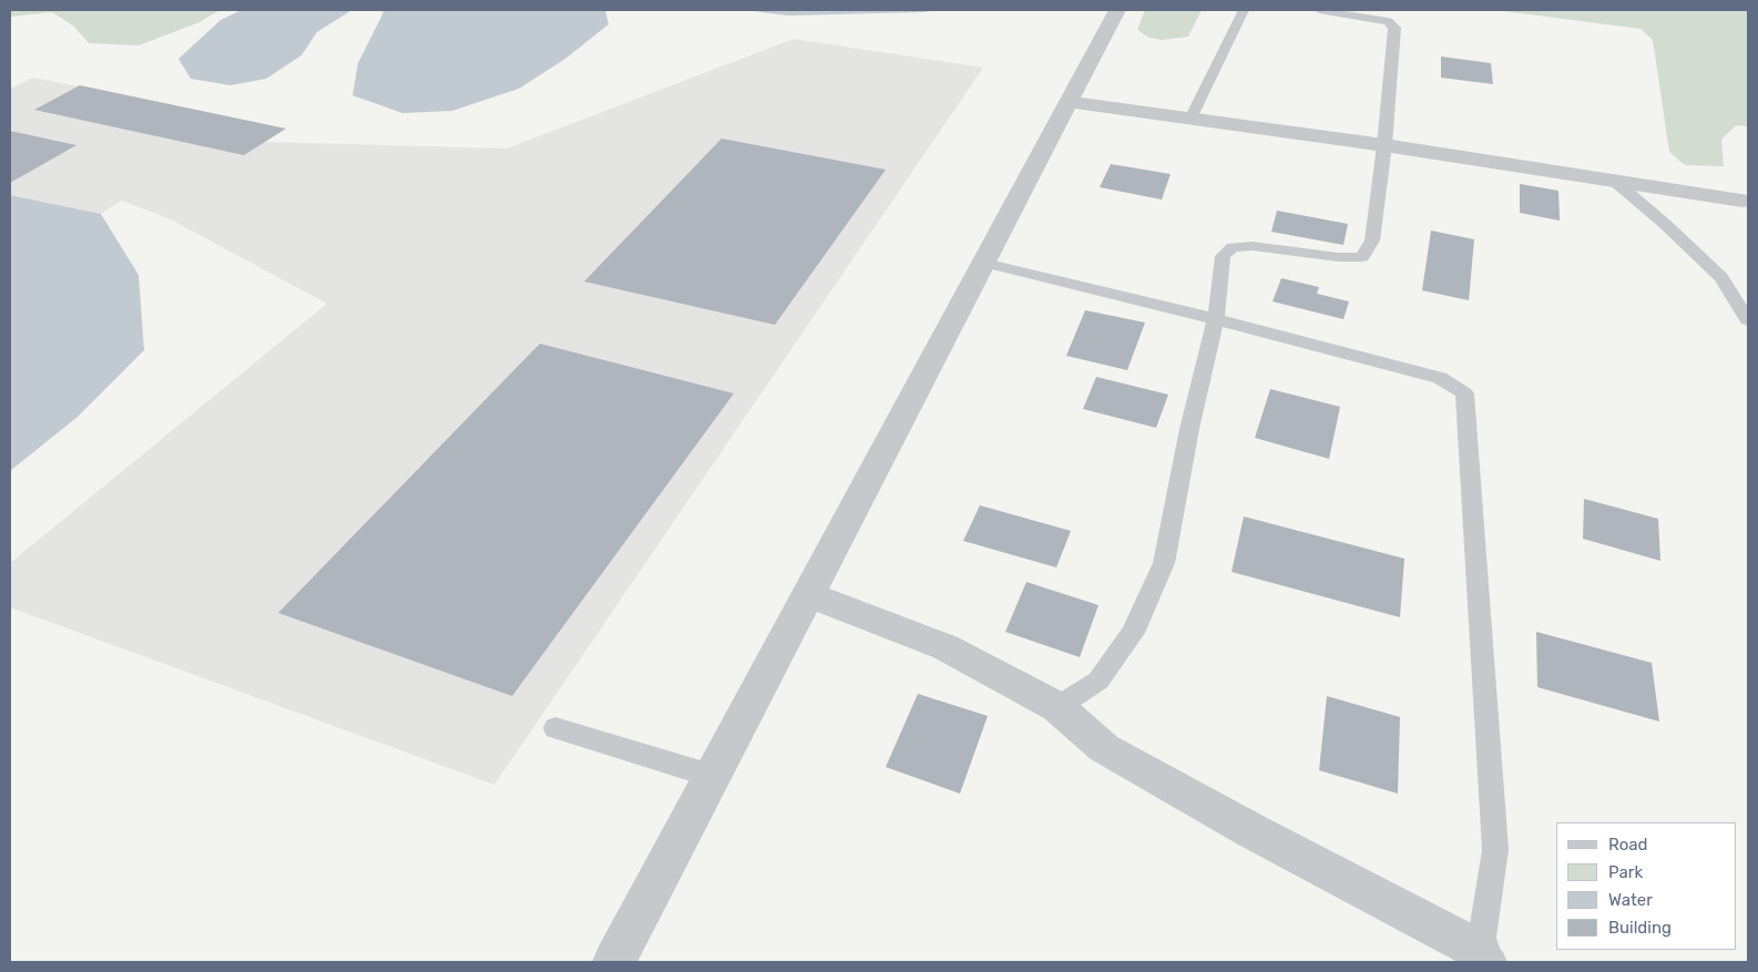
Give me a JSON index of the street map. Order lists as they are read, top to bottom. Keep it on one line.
{"legend":["Road","Park","Water","Building"]}
